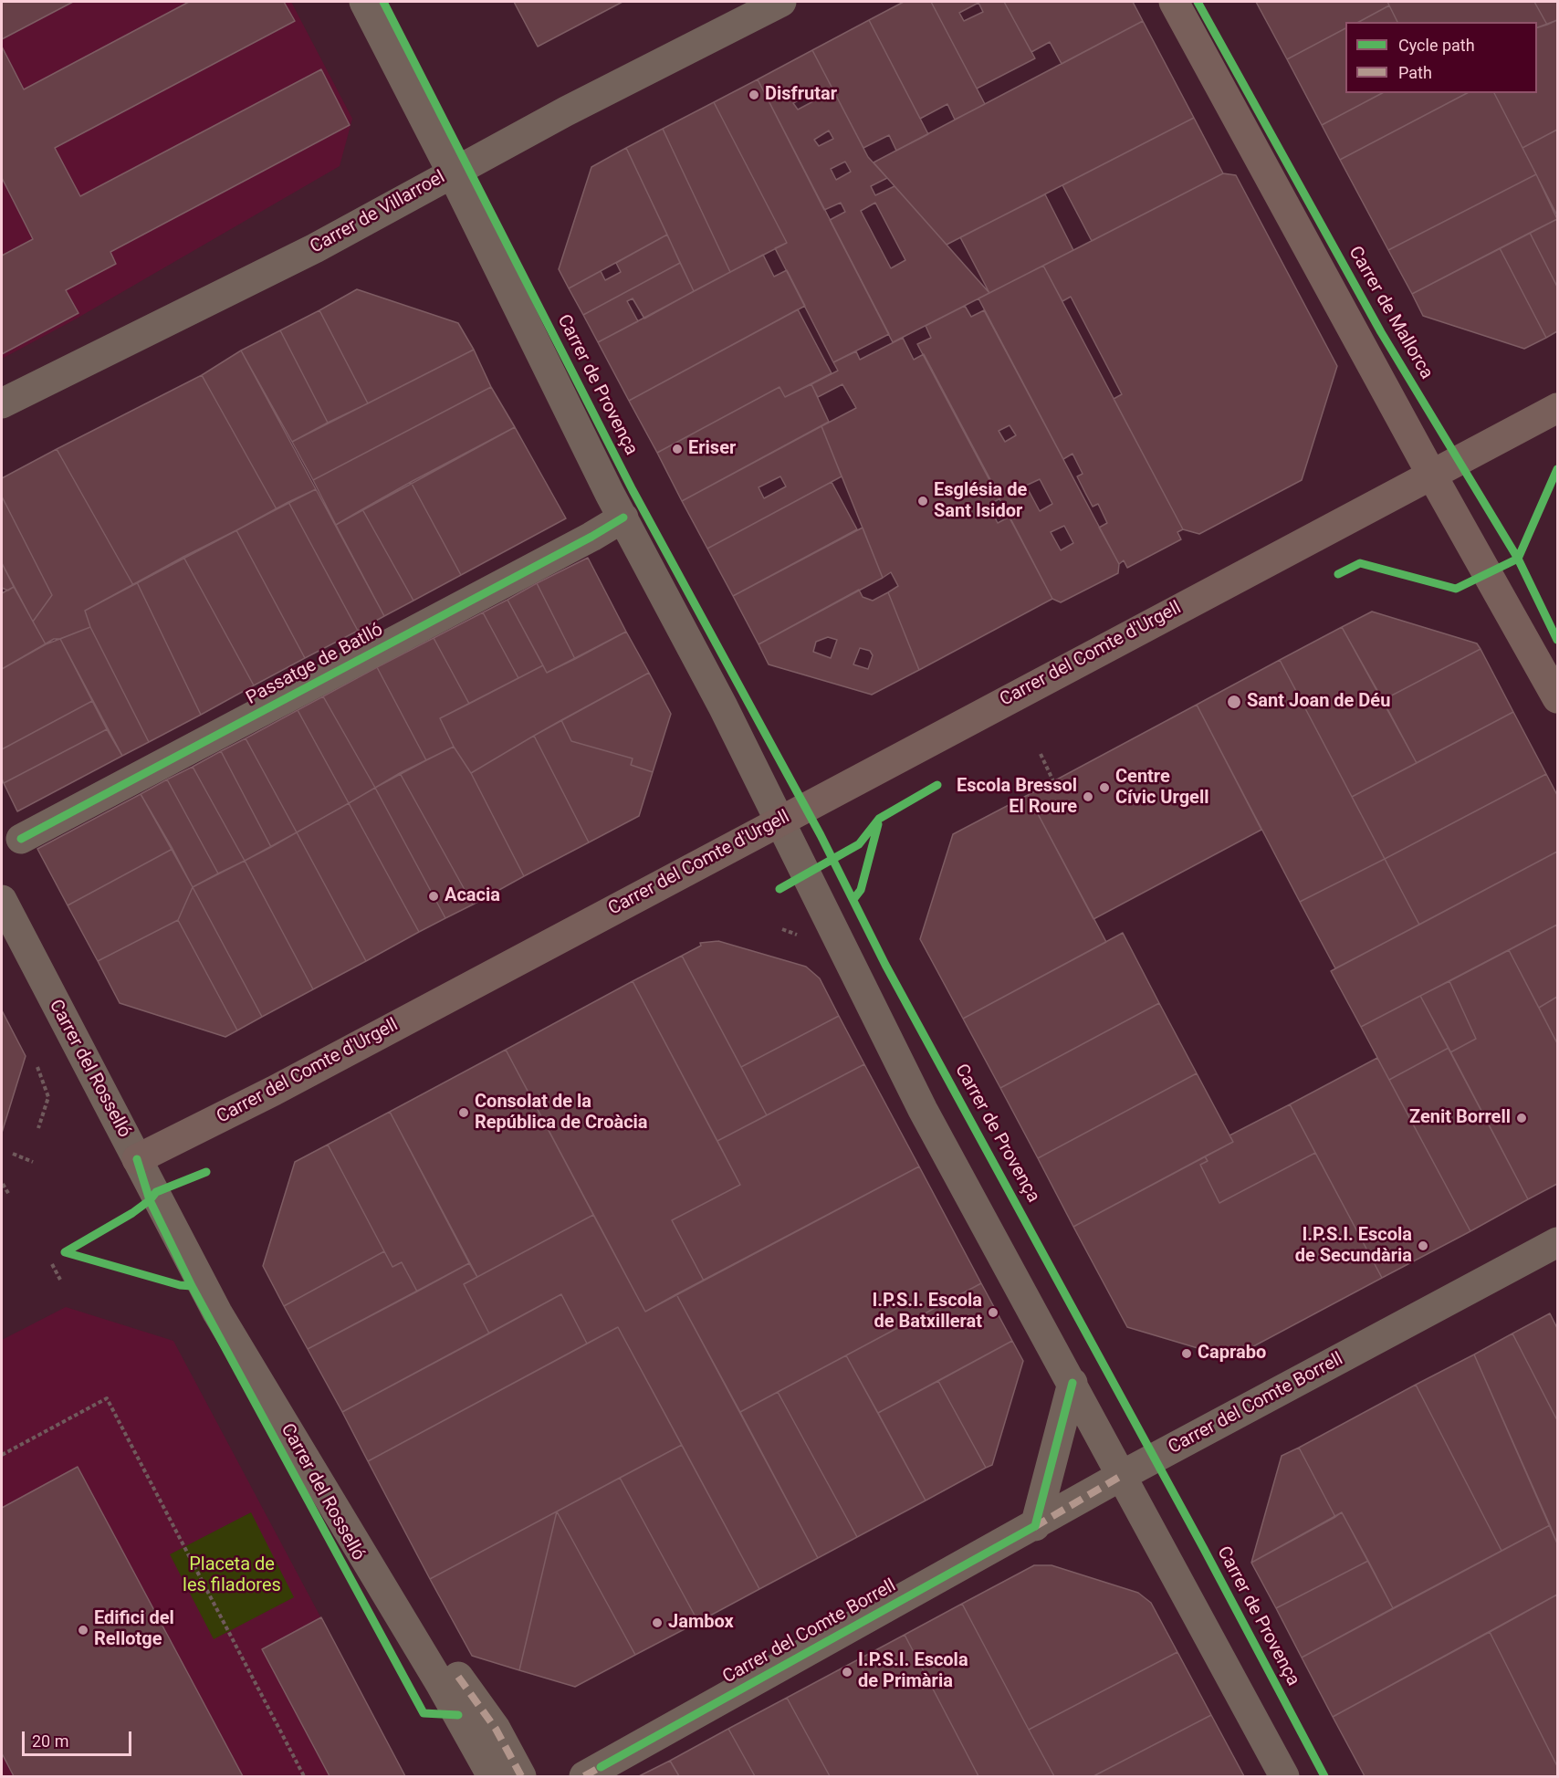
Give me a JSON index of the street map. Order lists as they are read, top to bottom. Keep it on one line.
{"streets":{"main road":["Carrer del Comte d'Urgell"],"street":["Carrer de Villarroel","Carrer de Provença","Passatge de Batlló","Carrer del Rosselló","Carrer del Comte Borrell"],"cycle path":["Carrer de Mallorca"]},"crossings":[["Carrer de Villarroel","Carrer de Provença"],["Carrer de Provença","Carrer del Comte d'Urgell"],["Carrer de Provença","Passatge de Batlló"],["Carrer de Provença","Carrer del Comte Borrell"],["Carrer del Comte d'Urgell","Carrer del Rosselló"]],"parks":["Placeta de les filadores"],"places":["Disfrutar","Eriser","Església de Sant Isidor","Sant Joan de Déu","Centre Cívic Urgell","Escola Bressol El Roure","Acacia","Consolat de la República de Croàcia","Zenit Borrell","I.P.S.I. Escola de Secundària","I.P.S.I. Escola de Batxillerat","Caprabo","Jambox","Edifici del Rellotge","I.P.S.I. Escola de Primària"],"legend":["Cycle path","Path"],"scale_bar":"20 m"}
